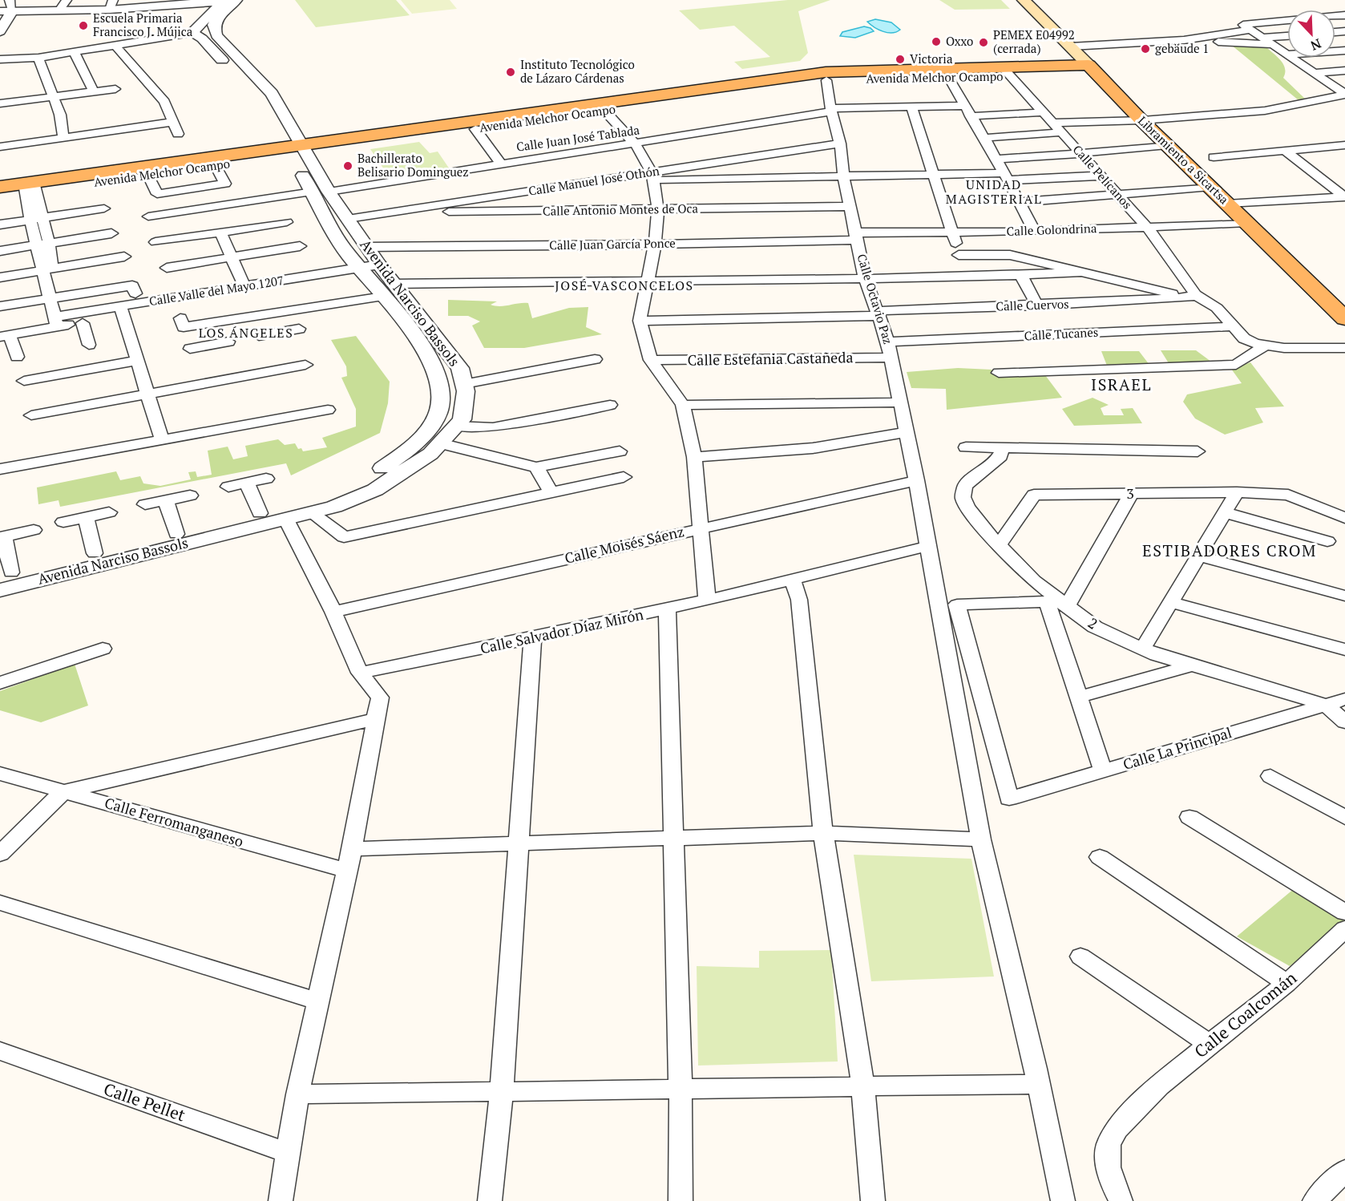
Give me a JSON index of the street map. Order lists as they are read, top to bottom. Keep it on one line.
{"streets":{"main road":["Avenida Melchor Ocampo","Libramiento a Sicartsa"],"street":["Calle Juan José Tablada","Calle Pelícanos","Calle Manuel José Othón","Calle Antonio Montes de Oca","Calle Golondrina","Calle Juan García Ponce","Calle Valle del Mayo 1207","Calle Octavio Paz","Avenida Narciso Bassols","Calle Cuervos","Calle Tucanes","Calle Estefania Castañeda","3","Calle Moisés Sáenz","2","Calle Salvador Díaz Mirón","Calle La Principal","Calle Ferromanganeso","Calle Coalcomán","Calle Pellet"]},"crossings":[["Avenida Melchor Ocampo","Libramiento a Sicartsa"],["Avenida Melchor Ocampo","Calle Pelícanos"],["Avenida Melchor Ocampo","Calle Octavio Paz"],["Avenida Melchor Ocampo","Avenida Narciso Bassols"],["Calle Juan José Tablada","Calle Octavio Paz"],["Calle Juan José Tablada","Avenida Narciso Bassols"],["Libramiento a Sicartsa","Calle Golondrina"],["Calle Pelícanos","Calle Golondrina"],["Calle Pelícanos","Calle Cuervos"],["Calle Pelícanos","Calle Tucanes"],["Calle Manuel José Othón","Calle Antonio Montes de Oca"],["Calle Manuel José Othón","Calle Octavio Paz"],["Calle Manuel José Othón","Avenida Narciso Bassols"],["Calle Antonio Montes de Oca","Calle Octavio Paz"],["Calle Golondrina","Calle Juan García Ponce"],["Calle Golondrina","Calle Octavio Paz"],["Calle Juan García Ponce","Calle Octavio Paz"],["Calle Juan García Ponce","Avenida Narciso Bassols"],["Calle Valle del Mayo 1207","Avenida Narciso Bassols"],["Calle Octavio Paz","Calle Cuervos"],["Calle Octavio Paz","Calle Tucanes"],["Calle Octavio Paz","Calle Estefania Castañeda"],["Calle Octavio Paz","Calle Moisés Sáenz"],["Calle Octavio Paz","Calle Salvador Díaz Mirón"],["3","2"],["2","Calle La Principal"]],"districts":["UNIDAD MAGISTERIAL","JOSÉ VASCONCELOS","LOS ÁNGELES","ISRAEL","ESTIBADORES CROM"],"places":["Escuela Primaria Francisco J. Mújica","Oxxo","PEMEX E04992 (cerrada)","gebäude 1","Victoria","Instituto Tecnológico de Lázaro Cárdenas","Bachillerato Belisario Dominguez"],"north":"bottom right"}
